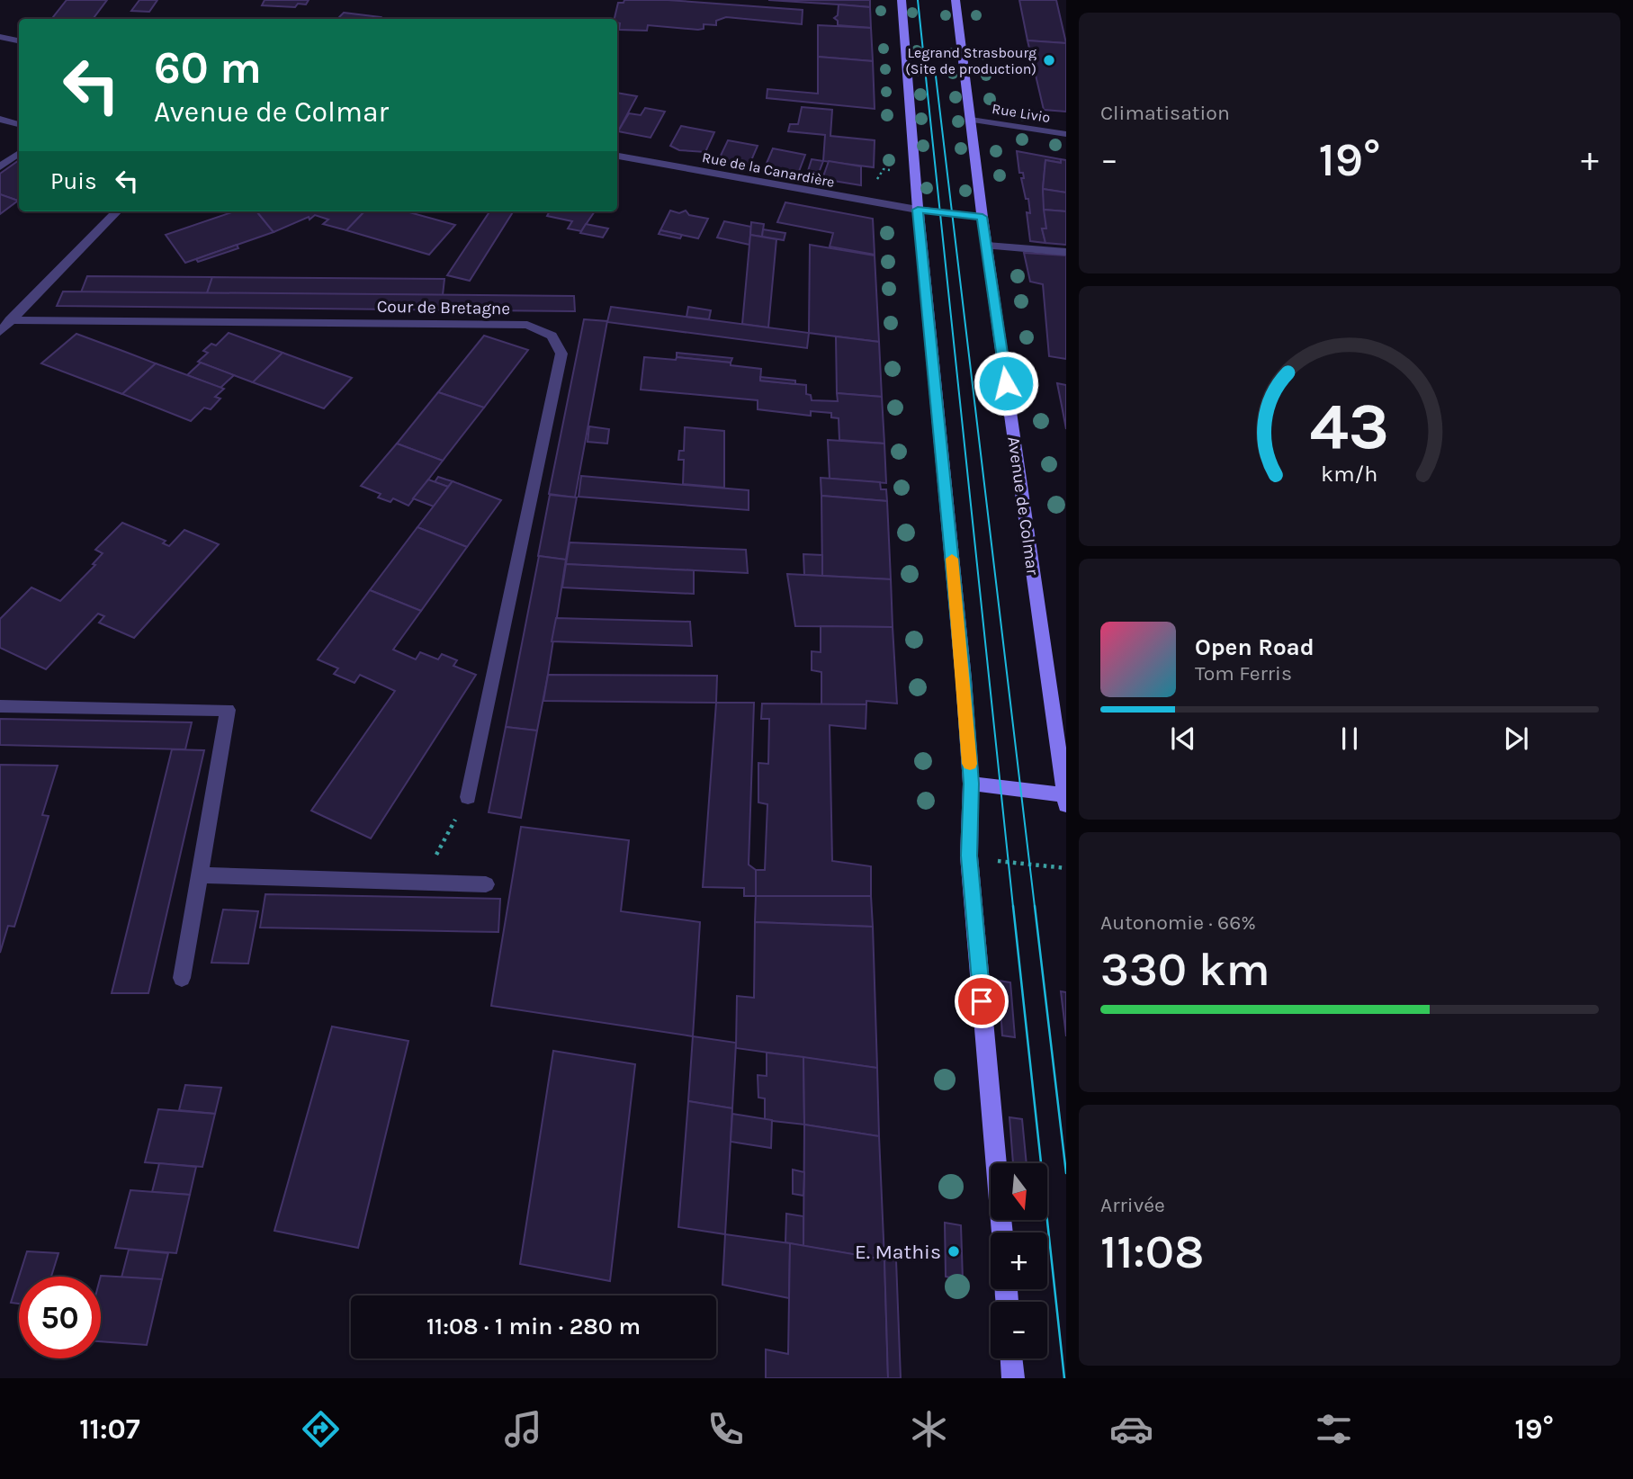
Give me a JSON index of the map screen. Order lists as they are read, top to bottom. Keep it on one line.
{"streets":{"main road":["Avenue de Colmar"],"street":["Rue Livio","Rue de la Canardière","Cour de Bretagne"]},"crossings":[["Rue Livio","Avenue de Colmar"]],"places":["Legrand Strasbourg (Site de production)","E. Mathis"],"north":"bottom","page":{"tile":["Climatisation",["Autonomie · 66%","330 km"],["Arrivée","11:08"]],"turn":["60 m","Avenue de Colmar"],"heat":["−","19°","+"],"then":"Puis","song":["Open Road","Tom Ferris"],"map_buttons":["+","−"],"limit":"50","trip":"11:08 · 1 min · 280 m","tabs":["11:07","19°"],"gauge":["43","km/h"]}}
